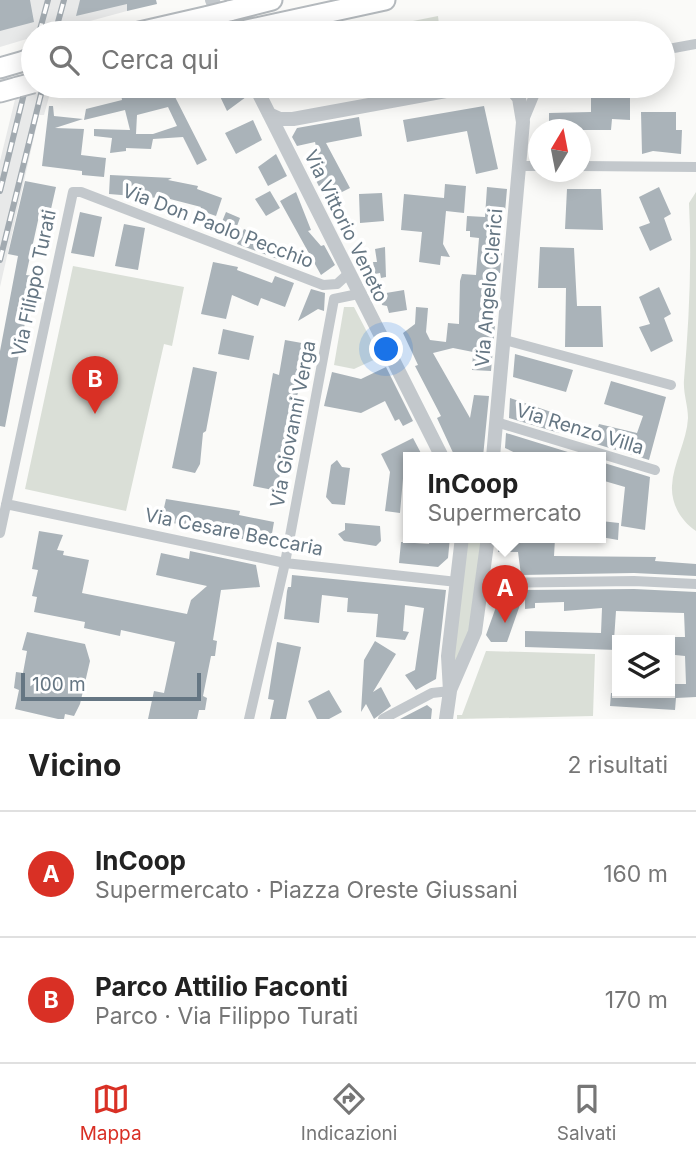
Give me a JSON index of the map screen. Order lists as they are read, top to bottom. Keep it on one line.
{"streets":{"street":["Via Don Paolo Pecchio","Via Vittorio Veneto","Via Filippo Turati","Via Angelo Clerici","Via Giovanni Verga","Via Renzo Villa","Via Cesare Beccaria"]},"crossings":[["Via Don Paolo Pecchio","Via Vittorio Veneto"],["Via Don Paolo Pecchio","Via Filippo Turati"],["Via Filippo Turati","Via Cesare Beccaria"],["Via Angelo Clerici","Via Renzo Villa"],["Via Giovanni Verga","Via Cesare Beccaria"]],"scale_bar":"100 m","north":"top","page":{"search":"Cerca qui","pins":["B","A"],"popup":["InCoop","Supermercato"],"scale":"100 m","heading":["Vicino","2 risultati"],"list":[{"mark":"A","name":"InCoop","note":"Supermercato · Piazza Oreste Giussani","value":"160 m"},{"mark":"B","name":"Parco Attilio Faconti","note":"Parco · Via Filippo Turati","value":"170 m"}],"nav":["Mappa","Indicazioni","Salvati"]}}
